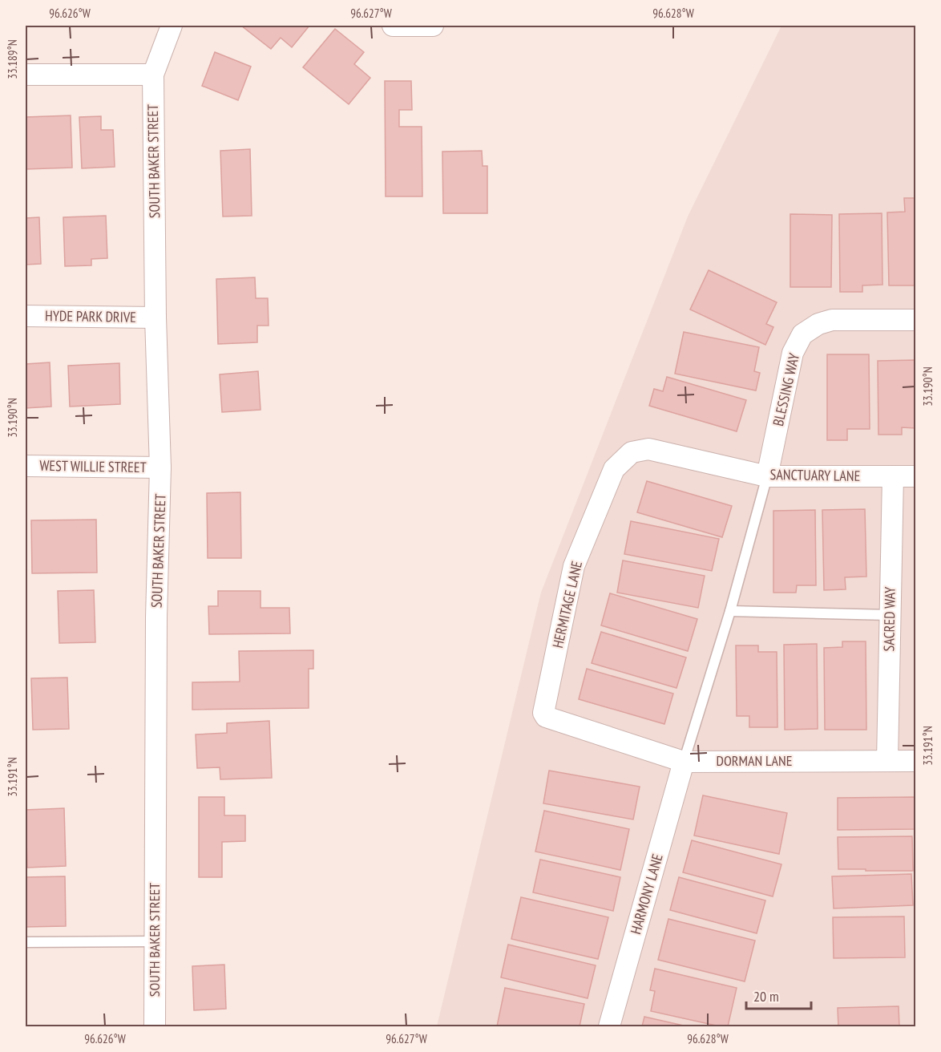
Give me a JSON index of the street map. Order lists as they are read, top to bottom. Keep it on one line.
{"streets":{"street":["SOUTH BAKER STREET","HYDE PARK DRIVE","BLESSING WAY","WEST WILLIE STREET","SANCTUARY LANE","HERMITAGE LANE","SACRED WAY","DORMAN LANE","HARMONY LANE"]},"crossings":[["SOUTH BAKER STREET","HYDE PARK DRIVE"],["SOUTH BAKER STREET","WEST WILLIE STREET"],["BLESSING WAY","SANCTUARY LANE"],["SANCTUARY LANE","HERMITAGE LANE"],["SANCTUARY LANE","SACRED WAY"],["HERMITAGE LANE","DORMAN LANE"],["SACRED WAY","DORMAN LANE"],["DORMAN LANE","HARMONY LANE"]],"scale_bar":"20 m","coordinates":["96.626°W","96.627°W","96.628°W","33.189°N","33.190°N","33.191°N"]}
